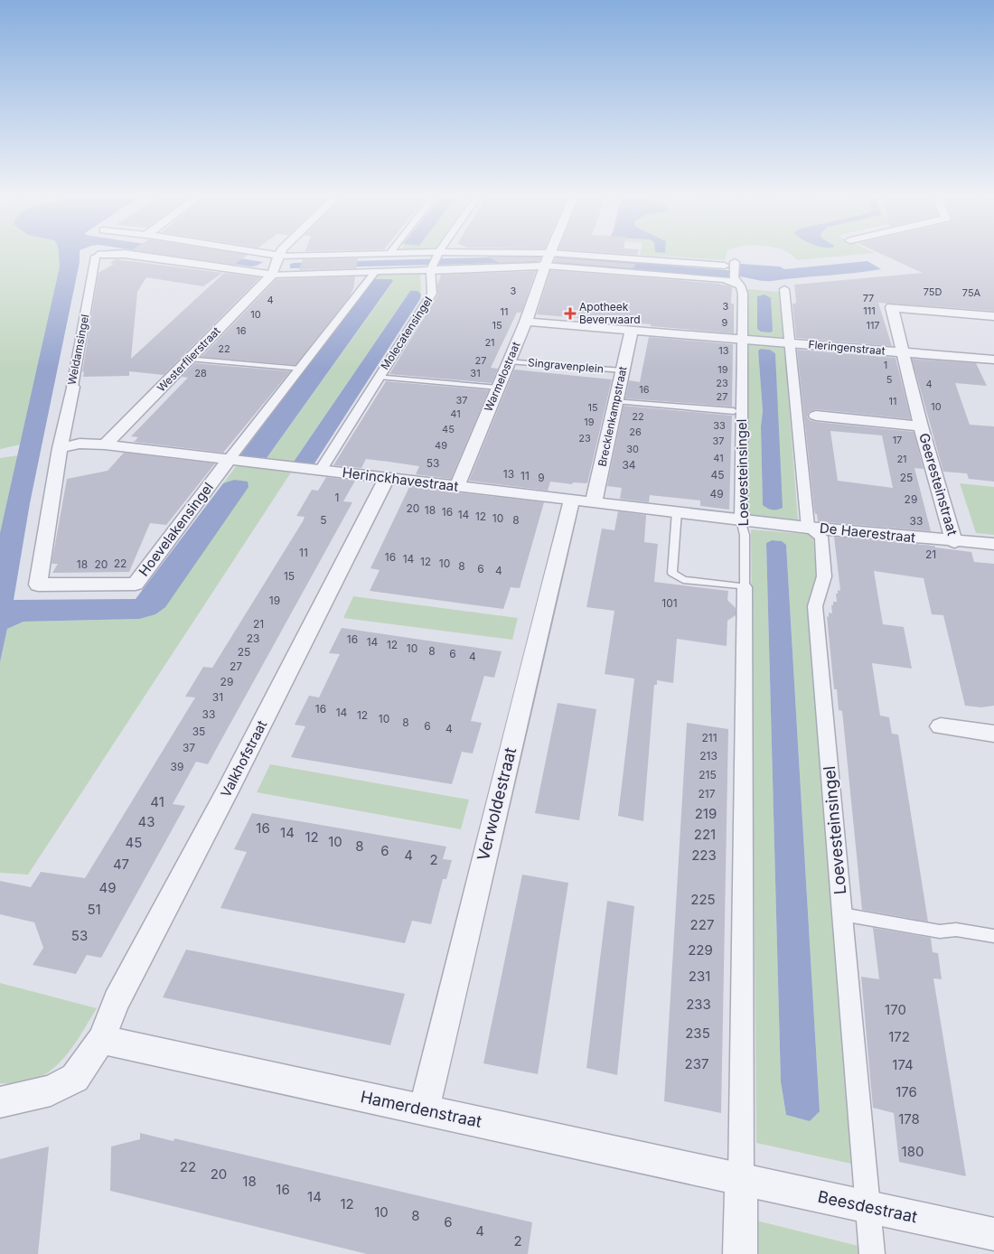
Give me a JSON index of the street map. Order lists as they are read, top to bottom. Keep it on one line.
{"streets":{"street":["Molecatensingel","Fleringenstraat","Weldamsingel","Westerflierstraat","Warmelostraat","Brecklenkampstraat","Loevesteinsingel","Herinckhavestraat","Geeresteinstraat","Hoevelakensingel","De Haerestraat","Valkhofstraat","Verwoldestraat","Hamerdenstraat","Beesdestraat"],"lane":["Singravenplein"]},"crossings":[["Molecatensingel","Herinckhavestraat"],["Fleringenstraat","Warmelostraat"],["Fleringenstraat","Brecklenkampstraat"],["Fleringenstraat","Loevesteinsingel"],["Fleringenstraat","Geeresteinstraat"],["Weldamsingel","Herinckhavestraat"],["Weldamsingel","Hoevelakensingel"],["Westerflierstraat","Herinckhavestraat"],["Singravenplein","Warmelostraat"],["Singravenplein","Brecklenkampstraat"],["Warmelostraat","Herinckhavestraat"],["Brecklenkampstraat","Herinckhavestraat"],["Brecklenkampstraat","Verwoldestraat"],["Loevesteinsingel","Herinckhavestraat"],["Loevesteinsingel","De Haerestraat"],["Loevesteinsingel","Hamerdenstraat"],["Loevesteinsingel","Beesdestraat"],["Herinckhavestraat","Hoevelakensingel"],["Herinckhavestraat","De Haerestraat"],["Herinckhavestraat","Valkhofstraat"],["Herinckhavestraat","Verwoldestraat"],["Geeresteinstraat","De Haerestraat"],["Valkhofstraat","Hamerdenstraat"],["Verwoldestraat","Hamerdenstraat"],["Hamerdenstraat","Beesdestraat"]],"places":{"health":["Apotheek Beverwaard"]},"house_numbers":["3","75D","75A","77","4","3","111","11","10","9","15","117","16","21","22","13","27","1","19","28","31","5","23","4","16","27","37","11","10","15","41","22","19","33","45","26","23","17","37","49","30","41","21","53","34","13","45","11","9","25","49","1","29","20","18","16","14","12","10","5","8","33","11","21","16","14","12","22","10","18","20","8","6","4","15","19","101","21","23","16","14","12","10","8","25","6","4","27","29","31","16","14","33","12","10","8","6","4","35","211","37","213","39","215","217","41","219","43","16","14","221","12","10","45","8","6","4","223","2","47","49","225","51","227","53","229","231","233","170","235","172","237","174","176","178","180","22","20","18","16","14","12","10","8","6","4","2"]}
